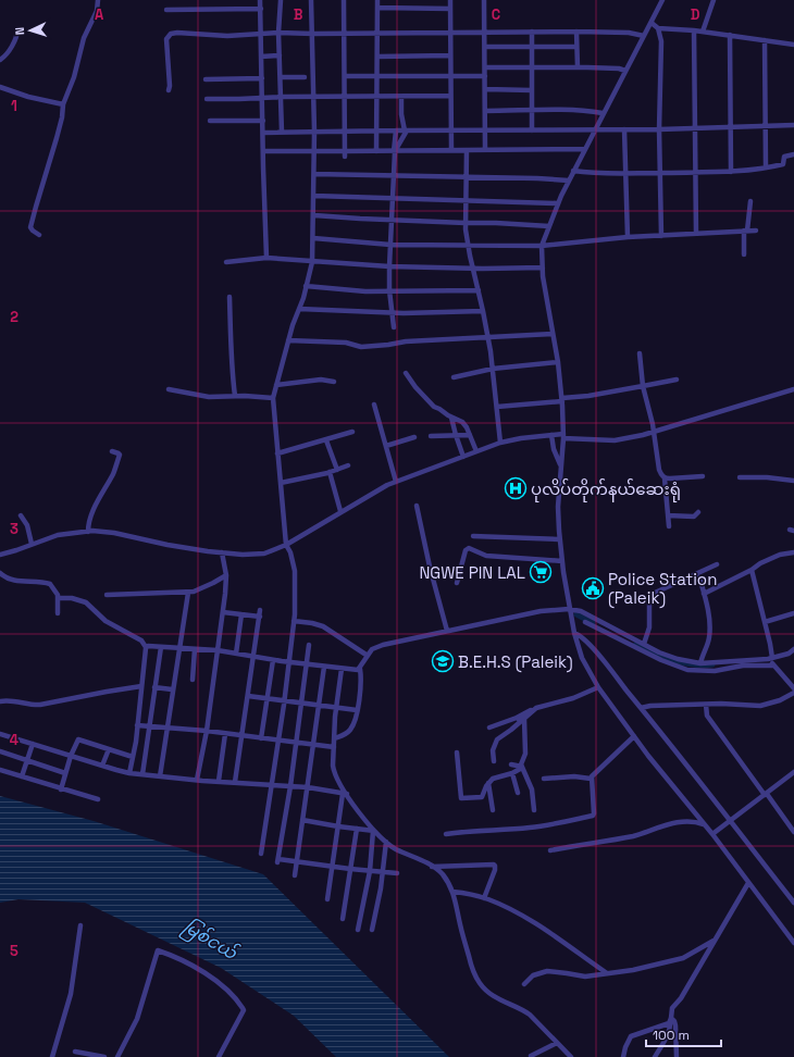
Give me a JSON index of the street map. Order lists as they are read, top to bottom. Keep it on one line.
{"water":["မြစ်ငယ်"],"places":{"hospital":["ပုလိပ်တိုက်နယ်ဆေးရုံ"],"supermarket":["NGWE PIN LAL"],"public building":["Police Station (Paleik)"],"school or university":["B.E.H.S (Paleik)"]},"scale_bar":"100 m","north":"left","grid":{"columns":["A","B","C","D"],"rows":["1","2","3","4","5"]}}
